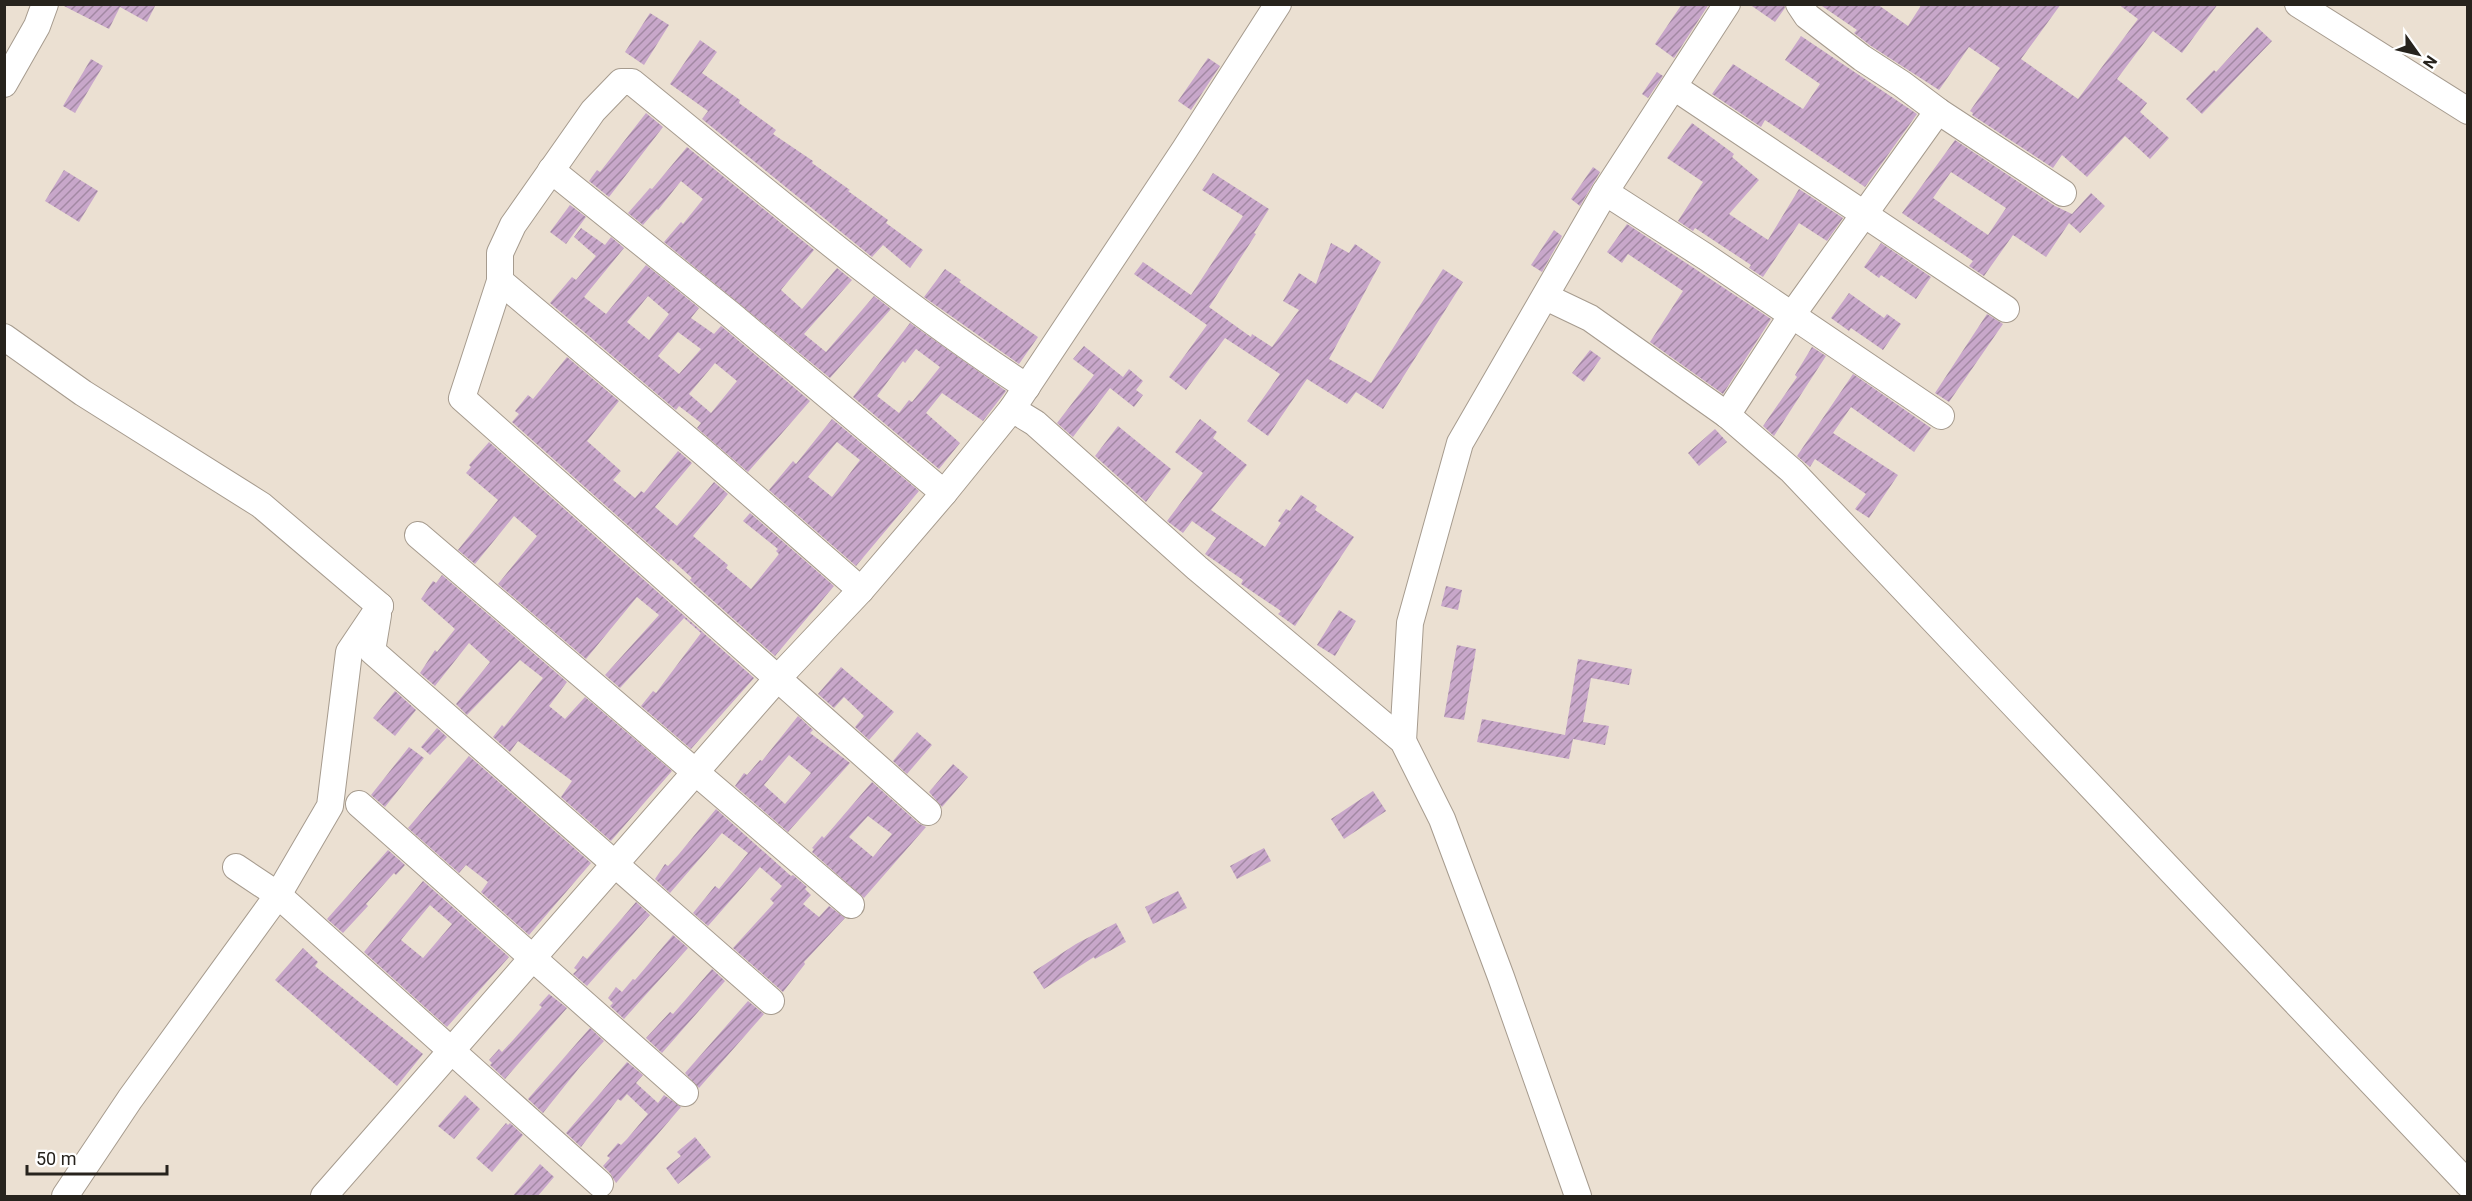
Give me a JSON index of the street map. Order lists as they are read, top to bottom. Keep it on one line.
{"scale_bar":"50 m","north":"bottom right"}
